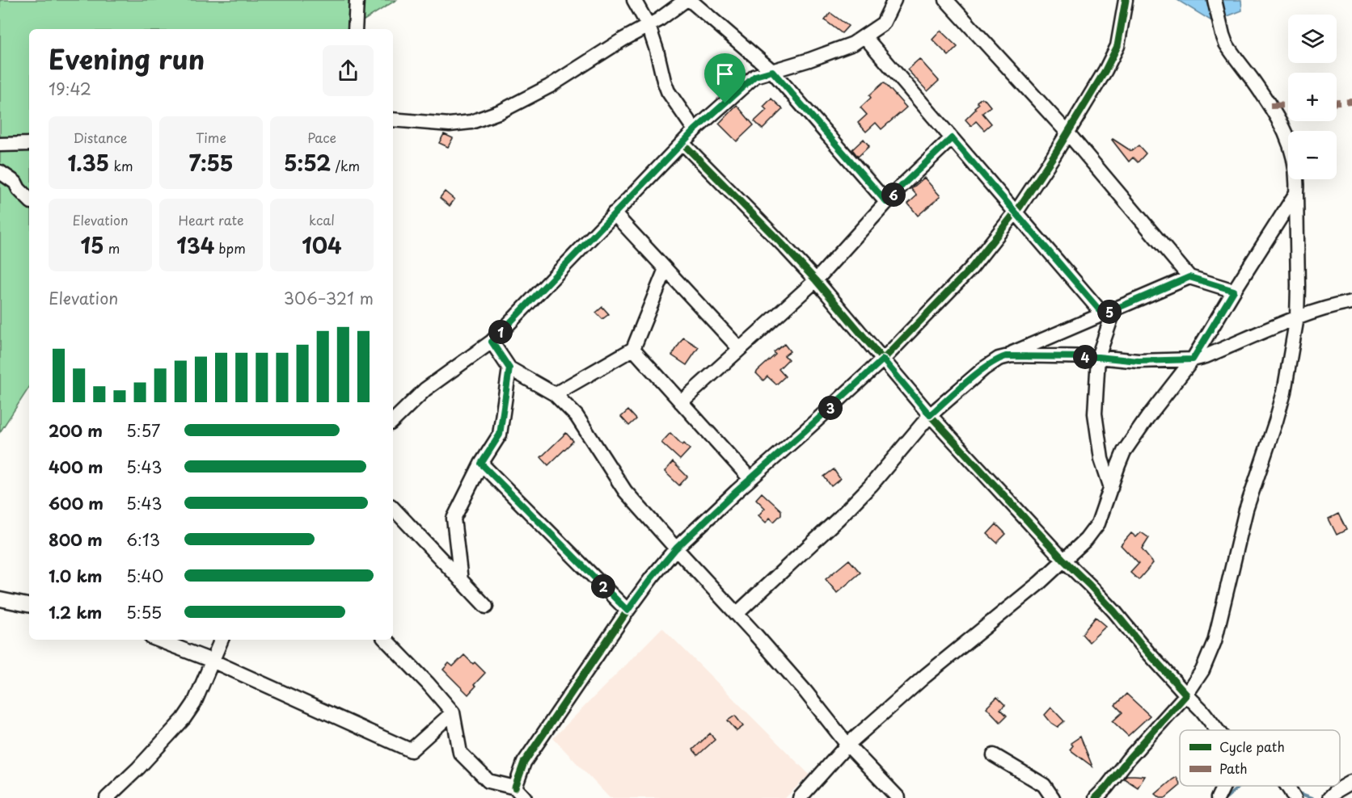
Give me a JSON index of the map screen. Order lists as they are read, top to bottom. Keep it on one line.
{"legend":["Cycle path","Path"],"page":{"map_buttons":["+","−"],"heading":["Evening run","19:42"],"stats":[["Distance","1.35 km"],["Time","7:55"],["Pace","5:52 /km"],["Elevation","15 m"],["Heart rate","134 bpm"],["kcal","104"]],"pins":["6","5","1","4","3","2"],"chart":["Elevation","306–321 m"],"list":[{"name":"200 m","note":"5:57"},{"name":"400 m","note":"5:43"},{"name":"600 m","note":"5:43"},{"name":"800 m","note":"6:13"},{"name":"1.0 km","note":"5:40"},{"name":"1.2 km","note":"5:55"}]}}
